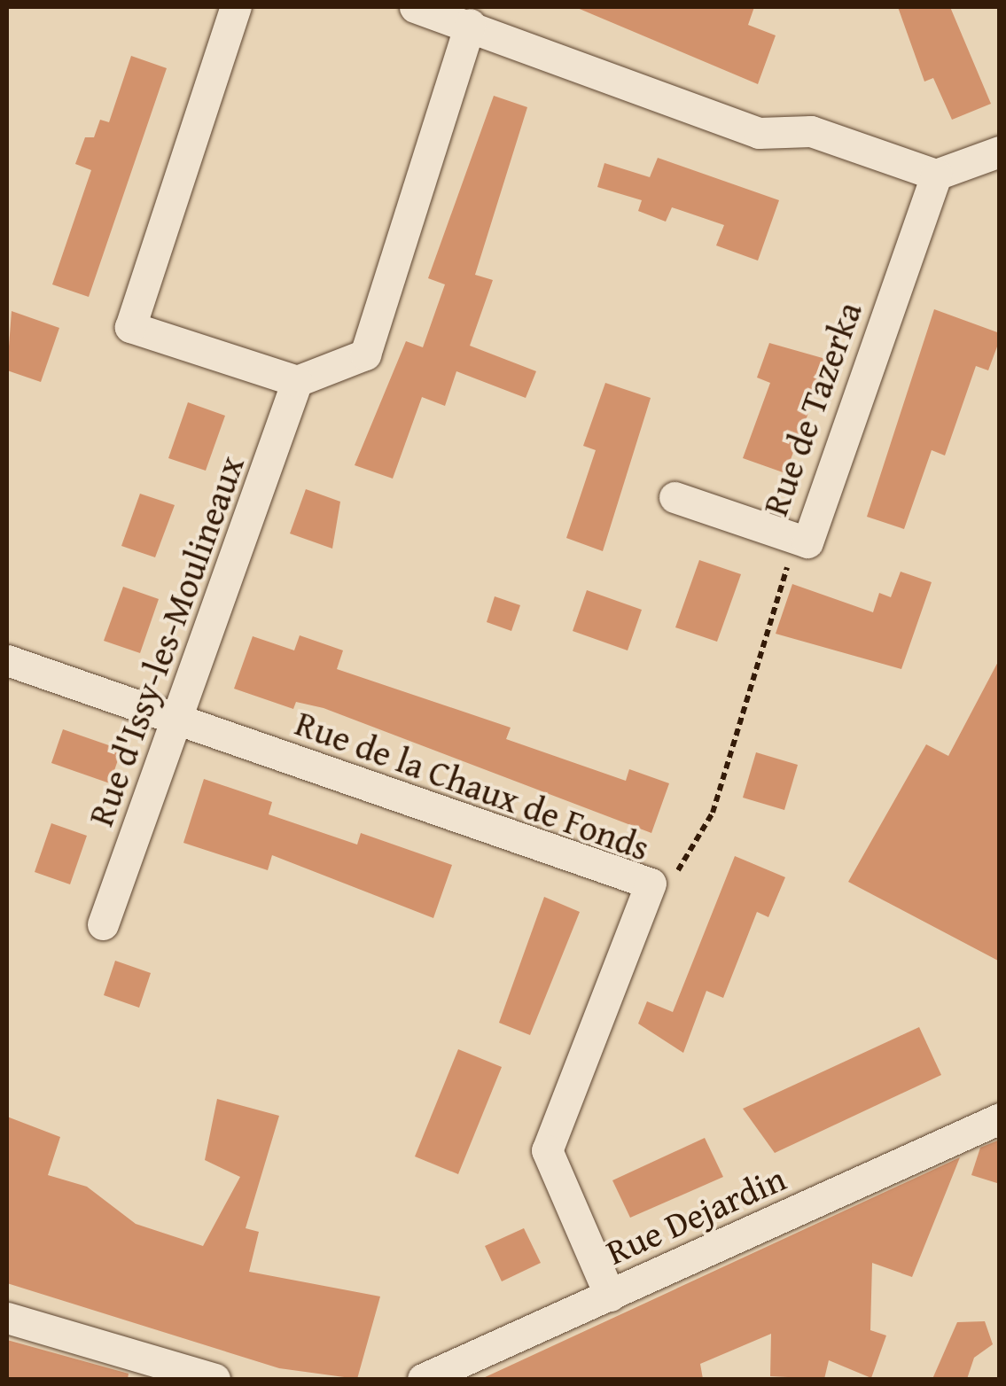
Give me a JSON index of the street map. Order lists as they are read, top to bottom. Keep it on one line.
{"streets":{"street":["Rue de Tazerka","Rue d'Issy-les-Moulineaux","Rue de la Chaux de Fonds","Rue Dejardin"]},"crossings":[["Rue d'Issy-les-Moulineaux","Rue de la Chaux de Fonds"],["Rue de la Chaux de Fonds","Rue Dejardin"]]}
